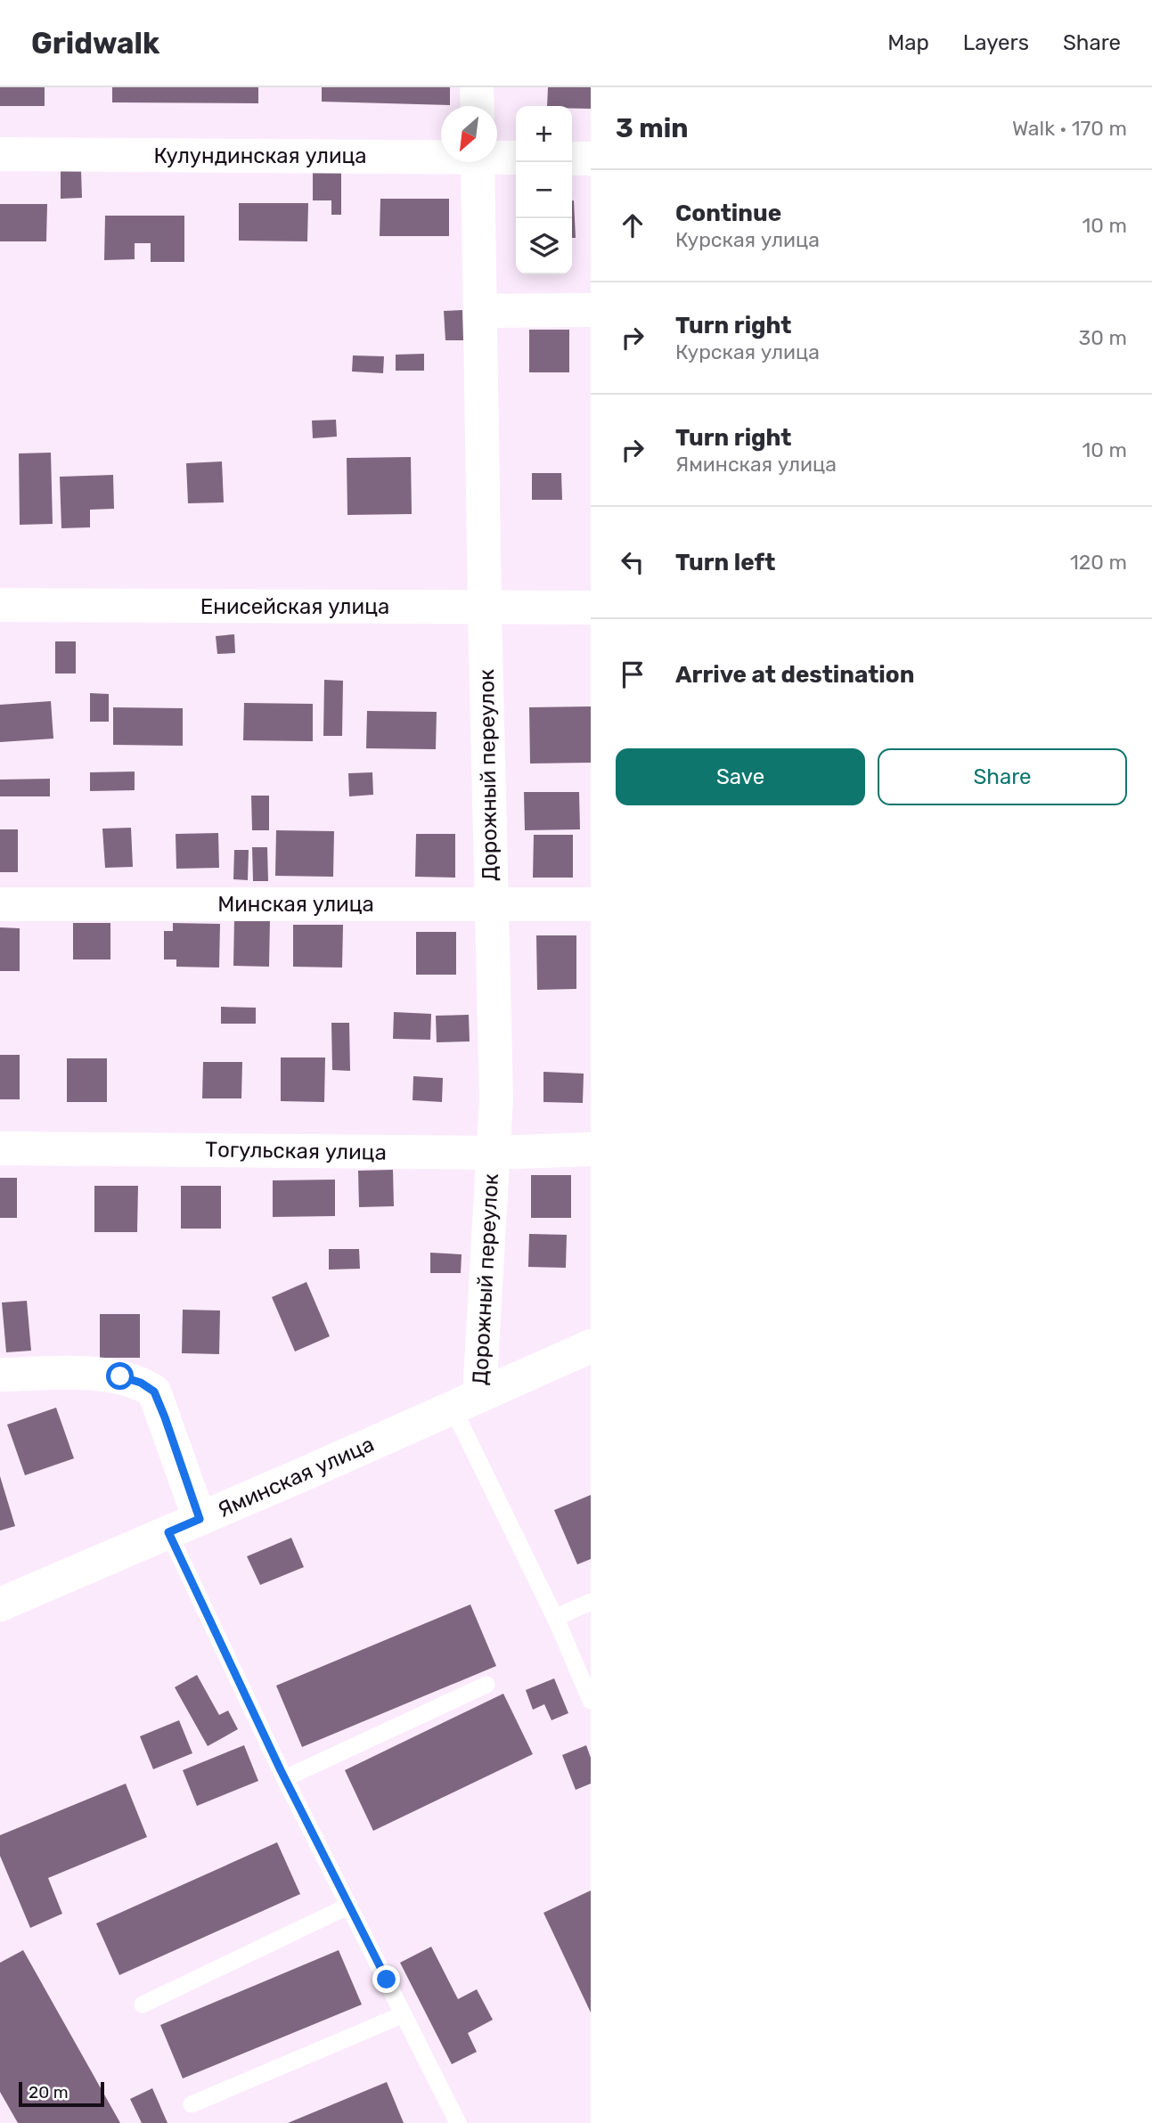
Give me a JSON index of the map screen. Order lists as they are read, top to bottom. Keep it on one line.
{"streets":{"street":["Кулундинская улица","Енисейская улица","Дорожный переулок","Минская улица","Тогульская улица","Яминская улица"]},"crossings":[["Енисейская улица","Дорожный переулок"],["Дорожный переулок","Минская улица"],["Дорожный переулок","Тогульская улица"],["Дорожный переулок","Яминская улица"]],"scale_bar":"20 m","north":"bottom left","page":{"header":"Gridwalk","nav":["Map","Layers","Share"],"heading":["3 min","Walk · 170 m"],"map_buttons":["+","−"],"list":[["Continue","Курская улица","10 m"],["Turn right","Курская улица","30 m"],["Turn right","Яминская улица","10 m"],["Turn left","120 m"],"Arrive at destination"],"buttons":["Save","Share"],"scale":"20 m"}}
